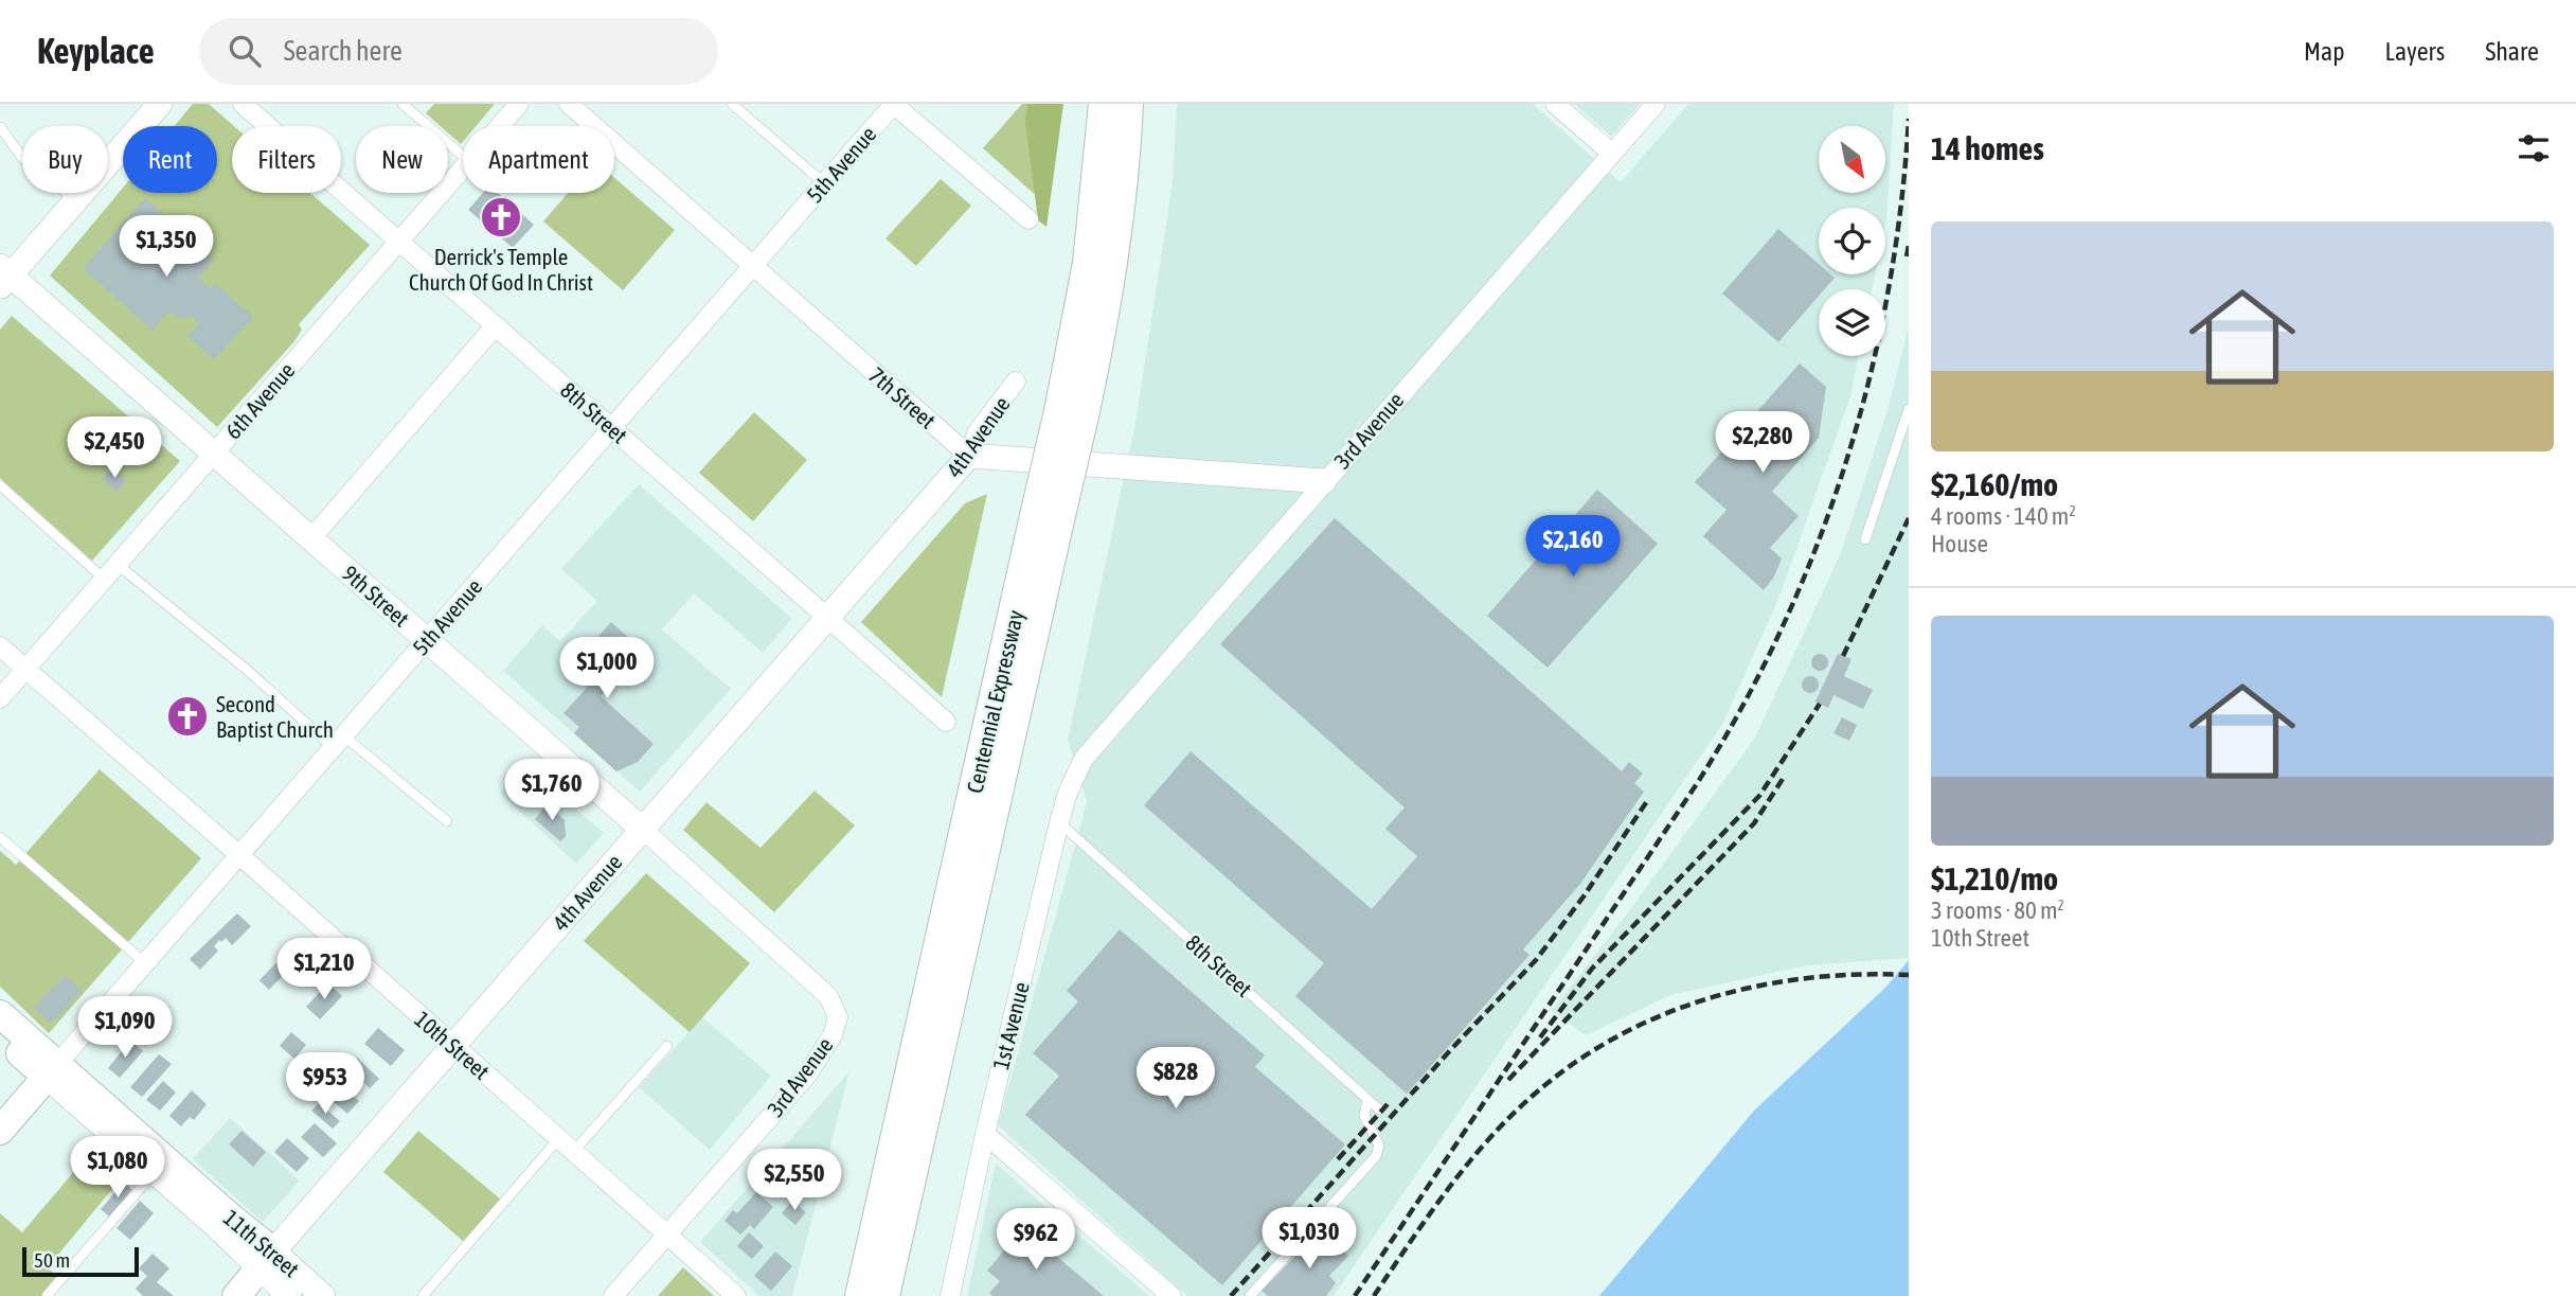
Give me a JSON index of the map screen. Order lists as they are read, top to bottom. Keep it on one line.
{"streets":{"highway":["Centennial Expressway"],"main road":["5th Avenue","4th Avenue","11th Street"],"street":["7th Street","6th Avenue","8th Street","3rd Avenue","9th Street","1st Avenue","10th Street"]},"crossings":[["5th Avenue","7th Street"],["5th Avenue","8th Street"],["5th Avenue","9th Street"],["5th Avenue","10th Street"],["5th Avenue","11th Street"],["7th Street","4th Avenue"],["6th Avenue","8th Street"],["6th Avenue","9th Street"],["6th Avenue","10th Street"],["8th Street","4th Avenue"],["8th Street","1st Avenue"],["3rd Avenue","9th Street"],["3rd Avenue","1st Avenue"],["3rd Avenue","10th Street"],["4th Avenue","9th Street"],["4th Avenue","10th Street"],["4th Avenue","11th Street"]],"places":{"church":["Derrick's Temple Church Of God In Christ","Second Baptist Church"]},"scale_bar":"50 m","north":"bottom right","page":{"header":"Keyplace","search":"Search here","nav":["Map","Layers","Share"],"heading":"14 homes","chip":["Buy","Rent","Filters","New","Apartment"],"list":[{"name":"$2,160/mo","note":"4 rooms · 140 m² · House"},{"name":"$1,210/mo","note":"3 rooms · 80 m² · 10th Street"}],"price":["$1,350","$2,280","$2,450","$2,160","$1,000","$1,760","$1,210","$1,090","$828","$953","$1,080","$2,550","$1,030","$962"],"scale":"50 m"}}
